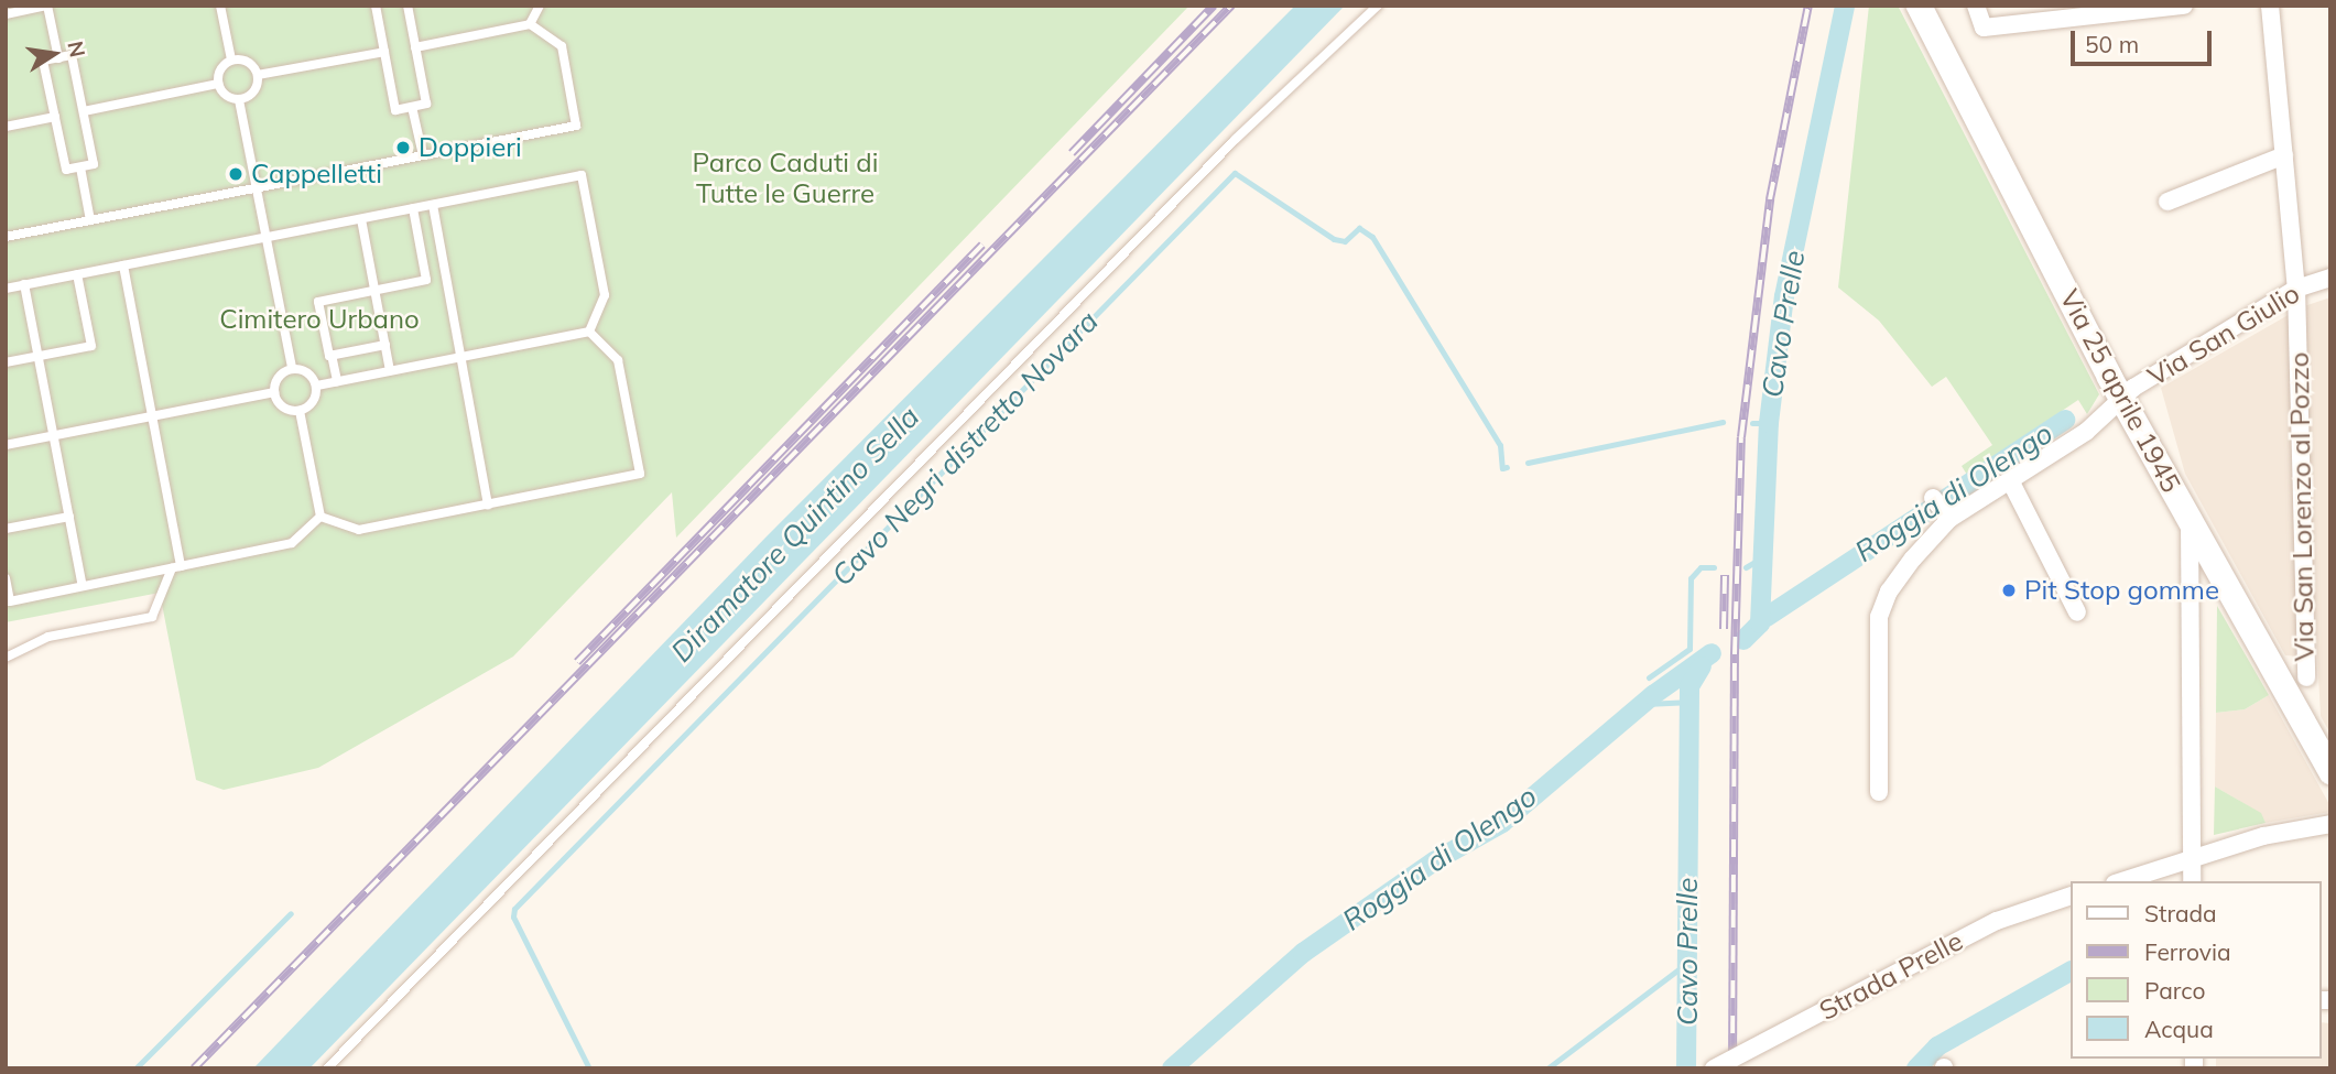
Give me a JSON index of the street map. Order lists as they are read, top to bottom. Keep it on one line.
{"streets":{"street":["Via San Giulio","Via 25 aprile 1945","Via San Lorenzo al Pozzo","Strada Prelle"]},"crossings":[["Via San Giulio","Via 25 aprile 1945"],["Via San Giulio","Via San Lorenzo al Pozzo"]],"water":["Cavo Prelle","Cavo Negri distretto Novara","Roggia di Olengo","Diramatore Quintino Sella"],"parks":["Parco Caduti di Tutte le Guerre","Cimitero Urbano"],"places":["Doppieri","Cappelletti","Pit Stop gomme"],"legend":["Strada","Ferrovia","Parco","Acqua"],"scale_bar":"50 m","north":"right"}
